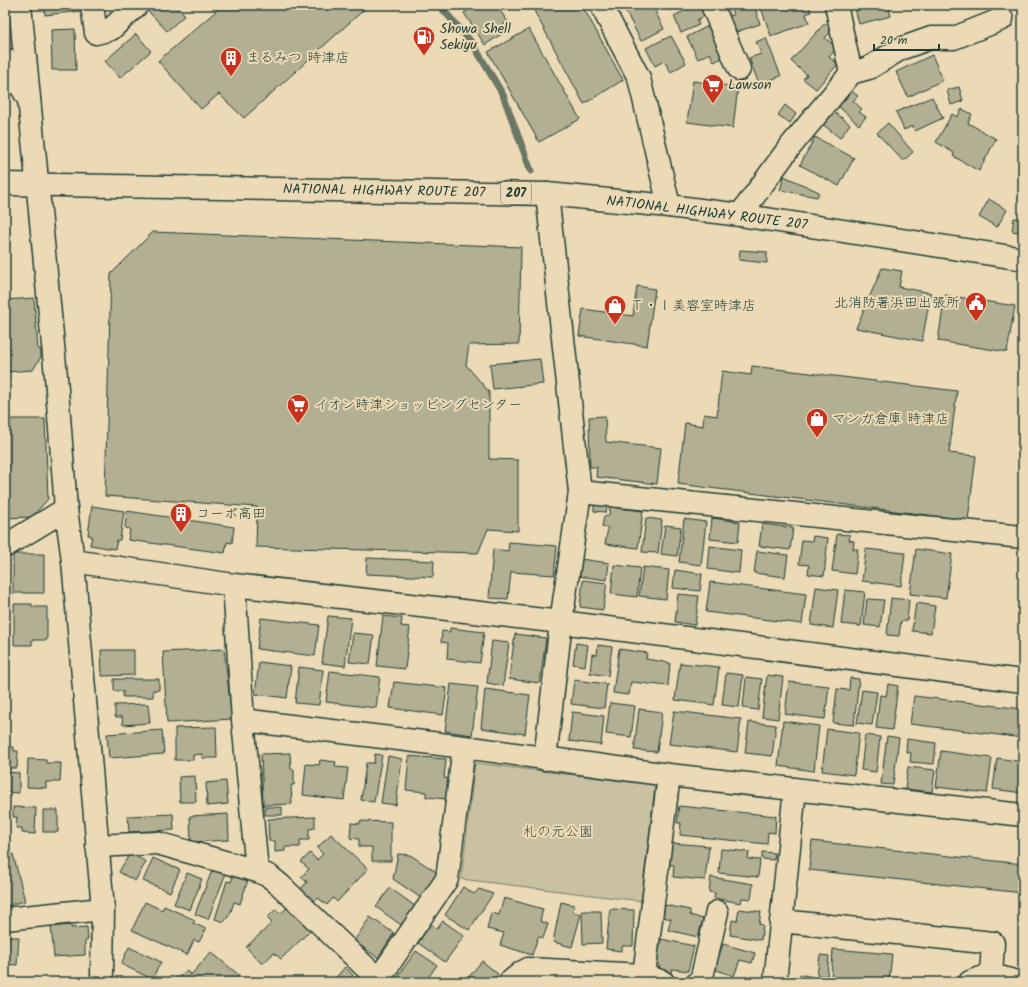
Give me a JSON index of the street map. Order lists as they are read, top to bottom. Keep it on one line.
{"streets":{"main road":["NATIONAL HIGHWAY ROUTE 207","207"]},"parks":["札の元公園"],"places":{"fuel station":["Showa Shell Sekiyu"],"building":["まるみつ 時津店","コーポ高田"],"supermarket":["Lawson","イオン時津ショッピングセンター"],"public building":["北消防署浜田出張所"],"shop":["Ｔ・Ｉ美容室時津店","マンガ倉庫 時津店"]},"scale_bar":"20 m"}
